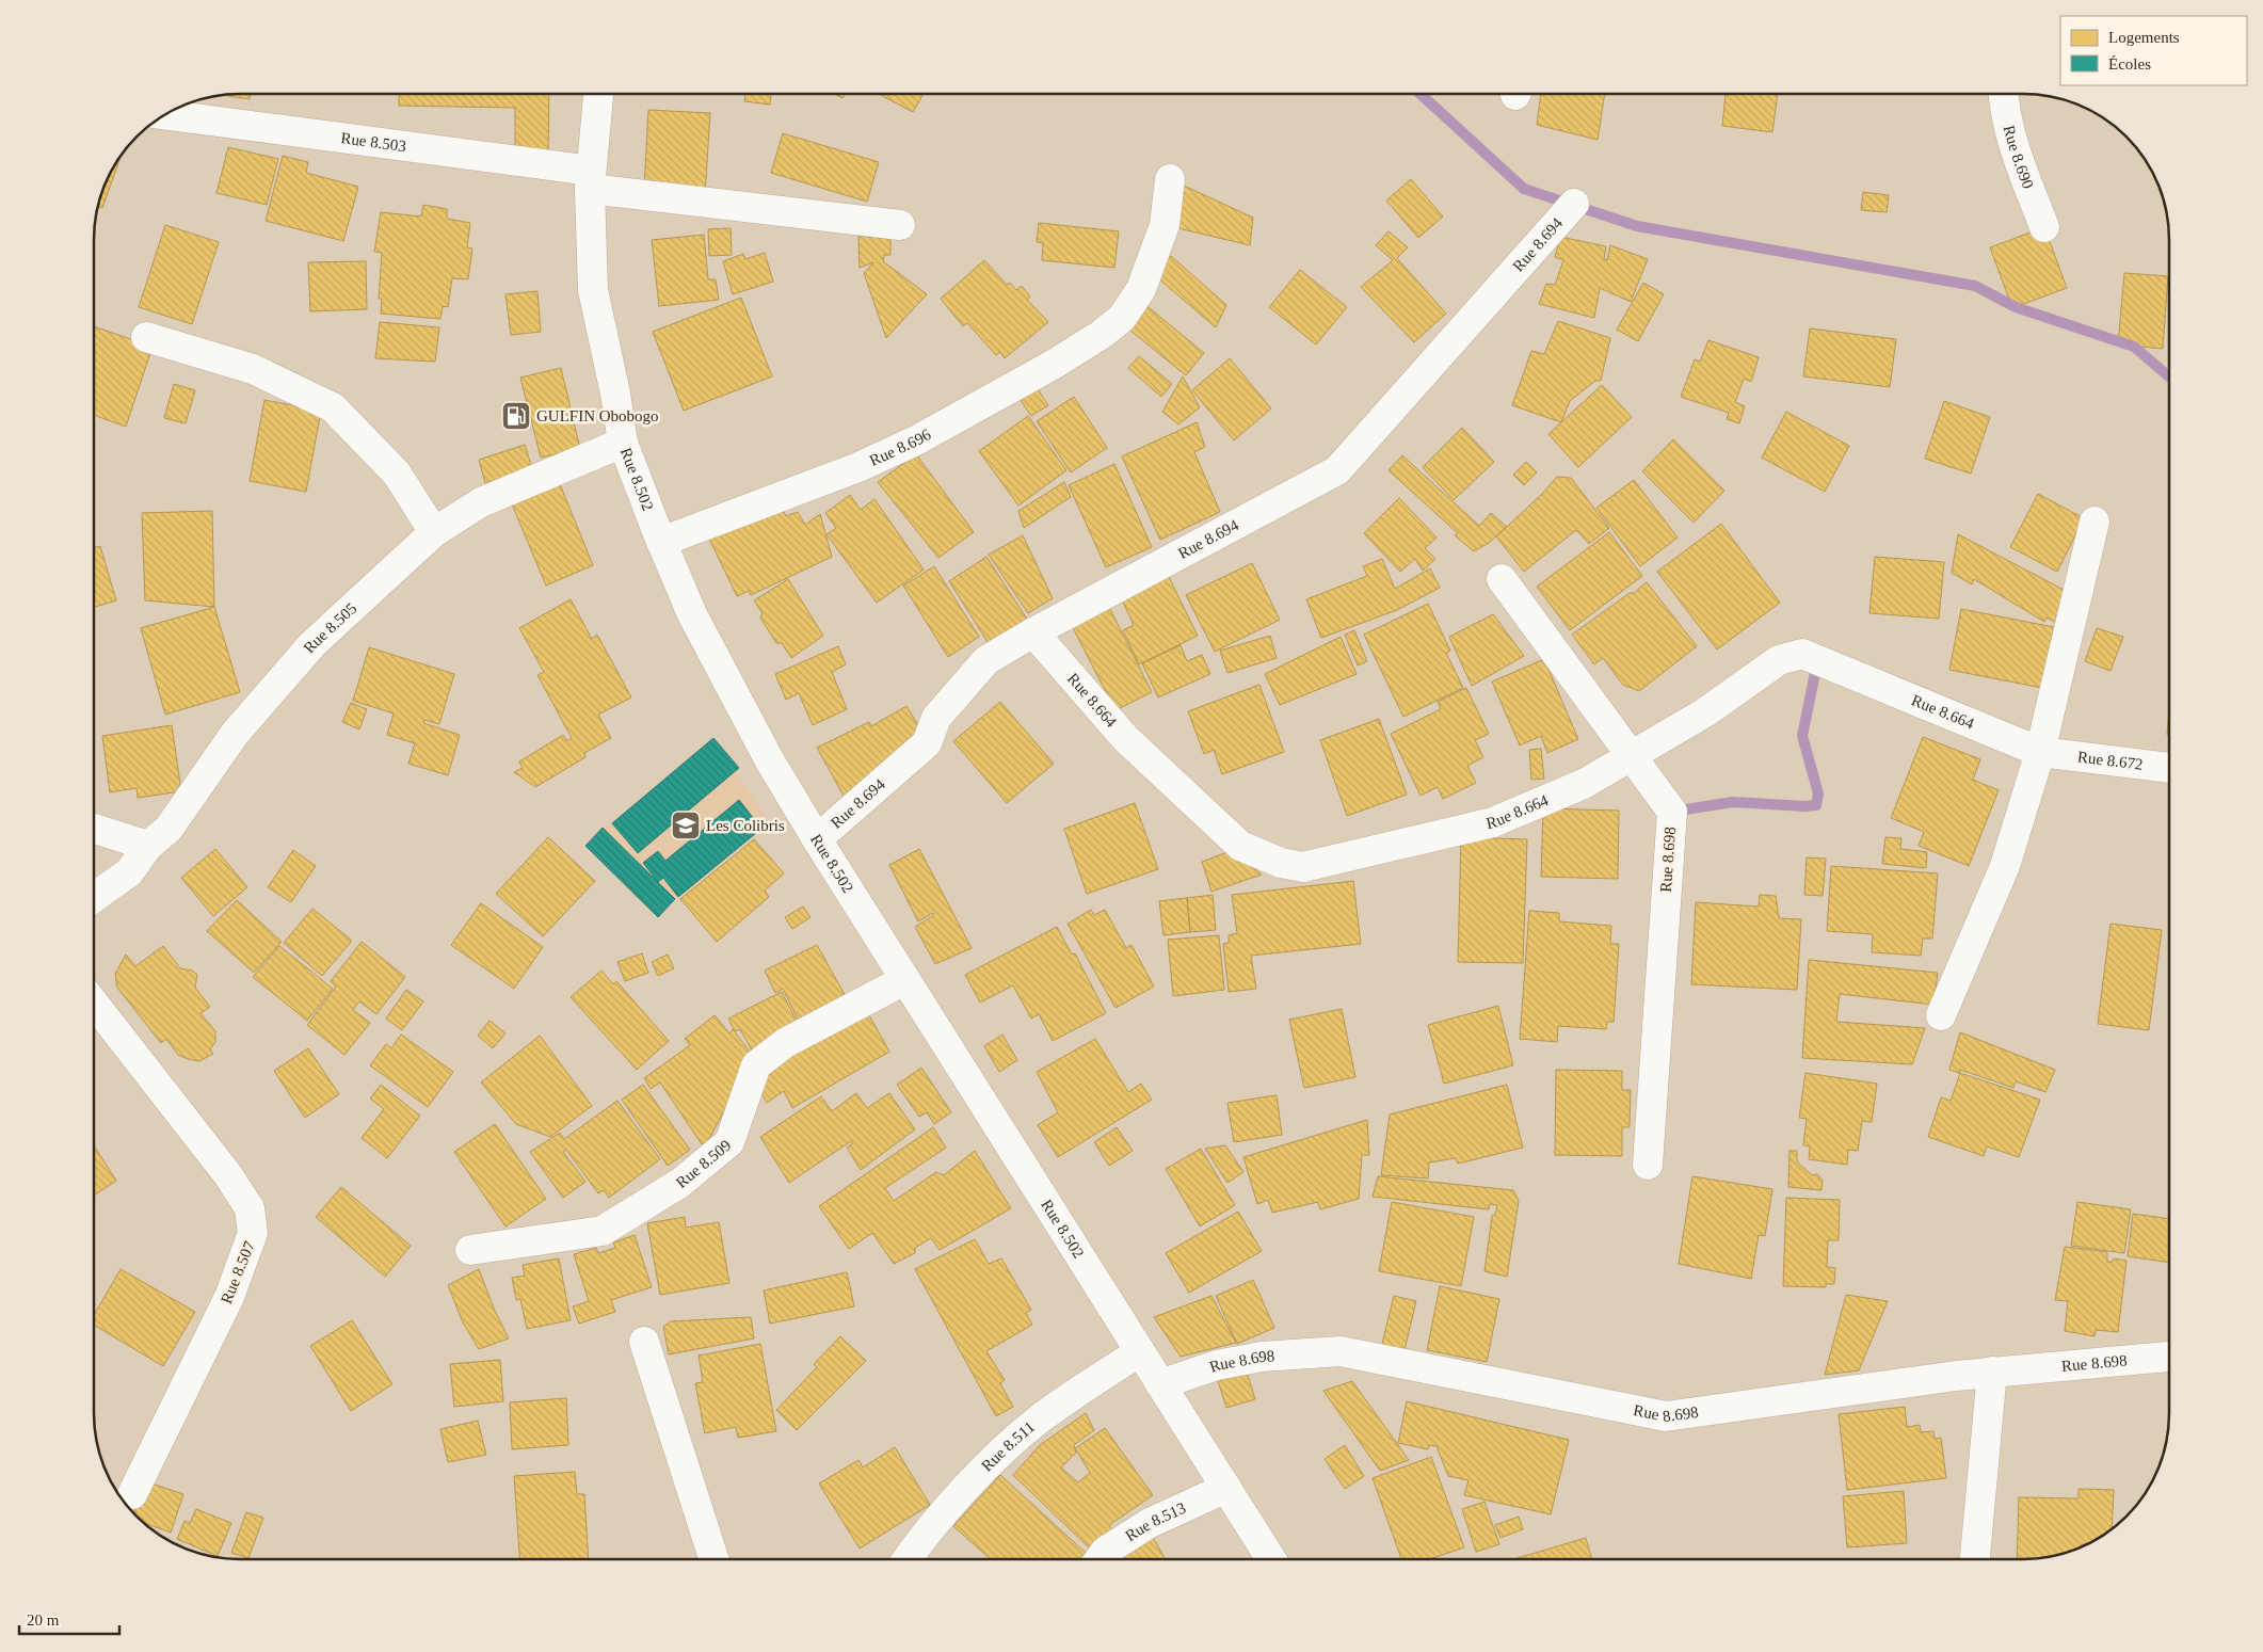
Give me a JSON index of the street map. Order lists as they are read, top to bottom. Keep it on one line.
{"streets":{"street":["Rue 8.503","Rue 8.690","Rue 8.694","Rue 8.696","Rue 8.502","Rue 8.505","Rue 8.664","Rue 8.672","Rue 8.698","Rue 8.509","Rue 8.507","Rue 8.511","Rue 8.513"]},"crossings":[["Rue 8.503","Rue 8.502"],["Rue 8.694","Rue 8.502"],["Rue 8.694","Rue 8.664"],["Rue 8.696","Rue 8.502"],["Rue 8.502","Rue 8.505"],["Rue 8.502","Rue 8.698"],["Rue 8.502","Rue 8.509"],["Rue 8.502","Rue 8.511"],["Rue 8.502","Rue 8.513"],["Rue 8.664","Rue 8.672"],["Rue 8.664","Rue 8.698"]],"places":{"fuel station":["GULFIN Obobogo"],"school or university":["Les Colibris"]},"legend":["Logements","Écoles"],"scale_bar":"20 m"}
